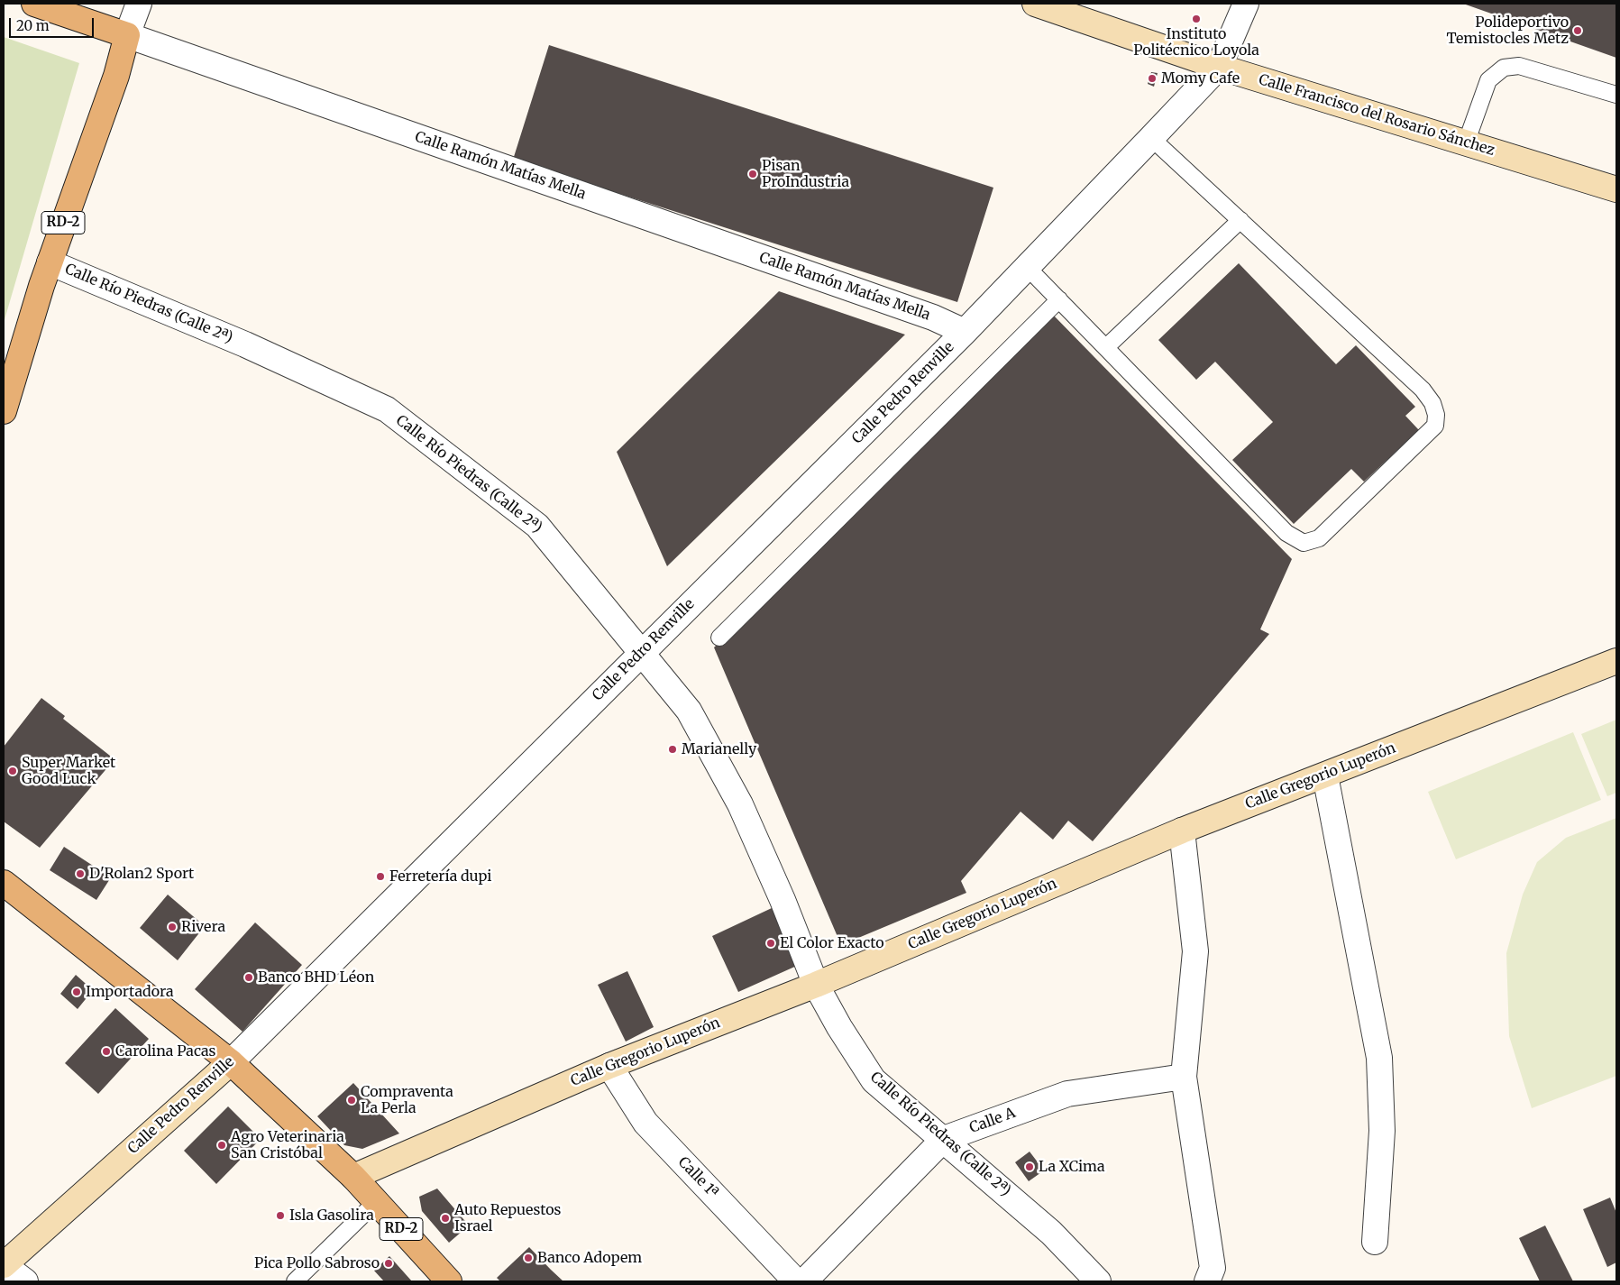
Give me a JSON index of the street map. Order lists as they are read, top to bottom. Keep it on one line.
{"streets":{"main road":["Calle Ramón Matías Mella","RD-2"],"street":["Calle Francisco del Rosario Sánchez","Calle Río Piedras (Calle 2ª)","Calle Pedro Renville","Calle Gregorio Luperón","Calle A","Calle 1ª"]},"crossings":[["Calle Francisco del Rosario Sánchez","Calle Pedro Renville"],["Calle Ramón Matías Mella","RD-2"],["Calle Ramón Matías Mella","Calle Pedro Renville"],["RD-2","Calle Río Piedras (Calle 2ª)"],["RD-2","Calle Pedro Renville"],["RD-2","Calle Gregorio Luperón"],["Calle Río Piedras (Calle 2ª)","Calle Pedro Renville"],["Calle Río Piedras (Calle 2ª)","Calle Gregorio Luperón"],["Calle Río Piedras (Calle 2ª)","Calle A"],["Calle Gregorio Luperón","Calle 1ª"]],"places":["Instituto Politécnico Loyola","Polideportivo Temistocles Metz","Momy Cafe","Pisan ProIndustria","Marianelly","Super Market Good Luck","D'Rolan2 Sport","Ferretería dupi","Rivera","El Color Exacto","Banco BHD Léon","Importadora","Carolina Pacas","Compraventa La Perla","Agro Veterinaria San Cristóbal","La XCima","Isla Gasolira","Auto Repuestos Israel","Banco Adopem","Pica Pollo Sabroso"],"scale_bar":"20 m"}
